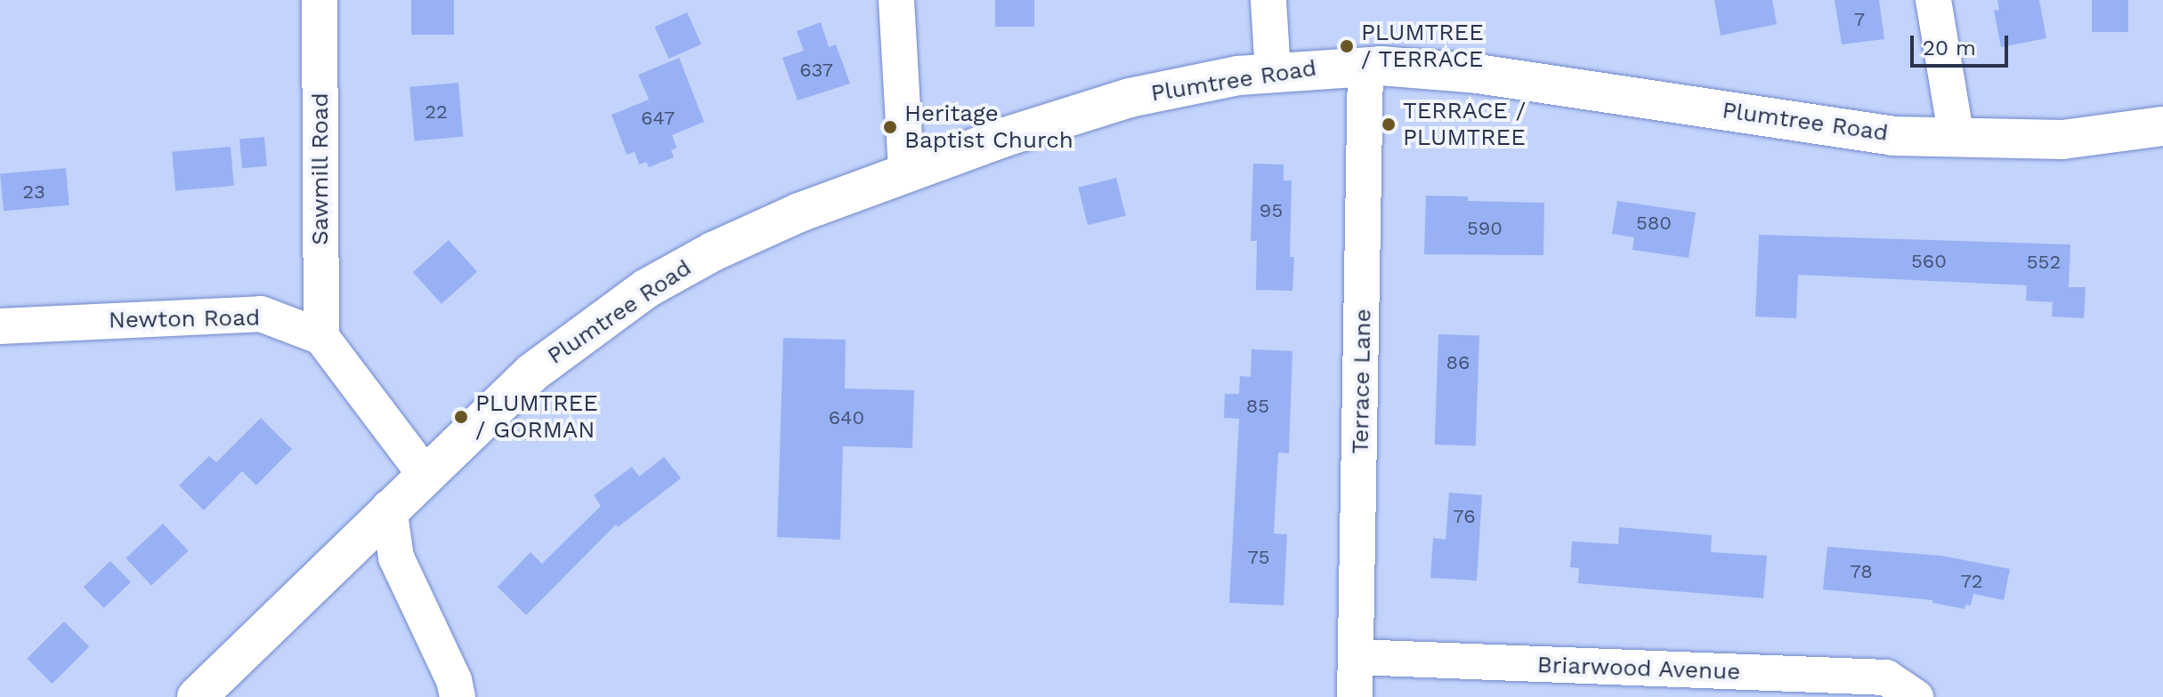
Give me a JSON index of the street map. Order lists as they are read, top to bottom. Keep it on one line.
{"streets":{"street":["Plumtree Road","Sawmill Road","Newton Road","Terrace Lane","Briarwood Avenue"]},"crossings":[["Plumtree Road","Terrace Lane"],["Sawmill Road","Newton Road"],["Terrace Lane","Briarwood Avenue"]],"places":["PLUMTREE / TERRACE","TERRACE / PLUMTREE","Heritage Baptist Church","PLUMTREE / GORMAN"],"house_numbers":["7","637","22","647","23","95","580","590","560","552","86","85","640","76","75","78","72"],"scale_bar":"20 m"}
